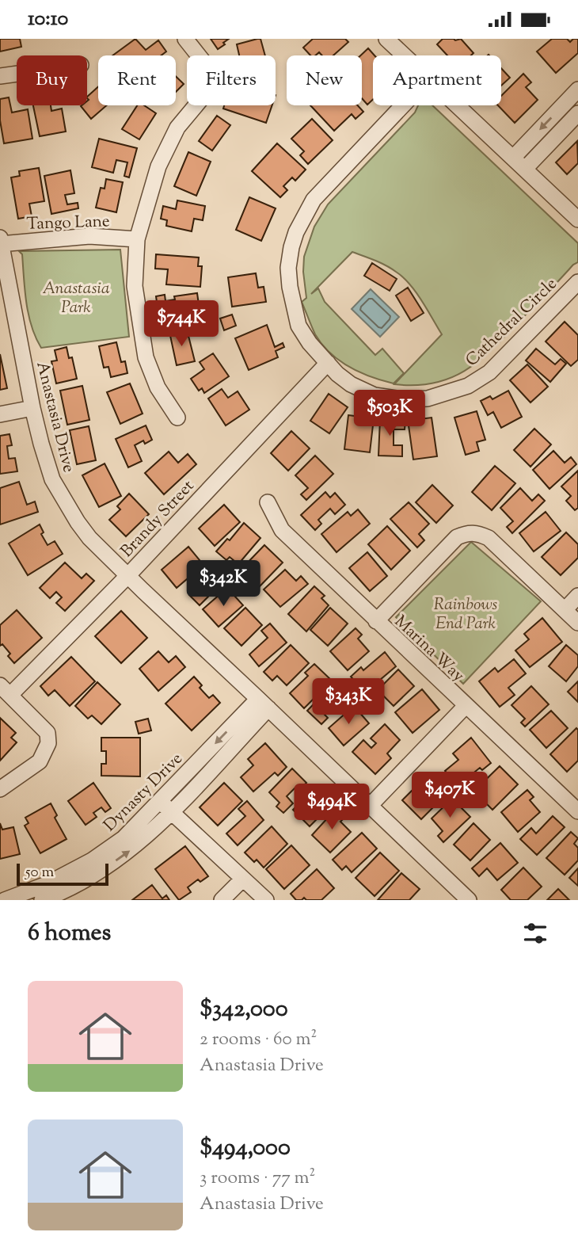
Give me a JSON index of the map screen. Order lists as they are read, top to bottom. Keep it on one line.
{"streets":{"street":["Tango Lane","Cathedral Circle","Anastasia Drive","Brandy Street","Marina Way","Dynasty Drive"]},"crossings":[["Tango Lane","Anastasia Drive"],["Cathedral Circle","Brandy Street"],["Anastasia Drive","Brandy Street"],["Anastasia Drive","Dynasty Drive"]],"parks":["Anastasia Park","Rainbows End Park"],"scale_bar":"50 m","page":{"status":"10:10","chip":["Buy","Rent","Filters","New","Apartment"],"price":["$744K","$503K","$342K","$343K","$407K","$494K"],"scale":"50 m","heading":"6 homes","list":[{"name":"$342,000","note":"2 rooms · 60 m² · Anastasia Drive"},{"name":"$494,000","note":"3 rooms · 77 m² · Anastasia Drive"}]}}
